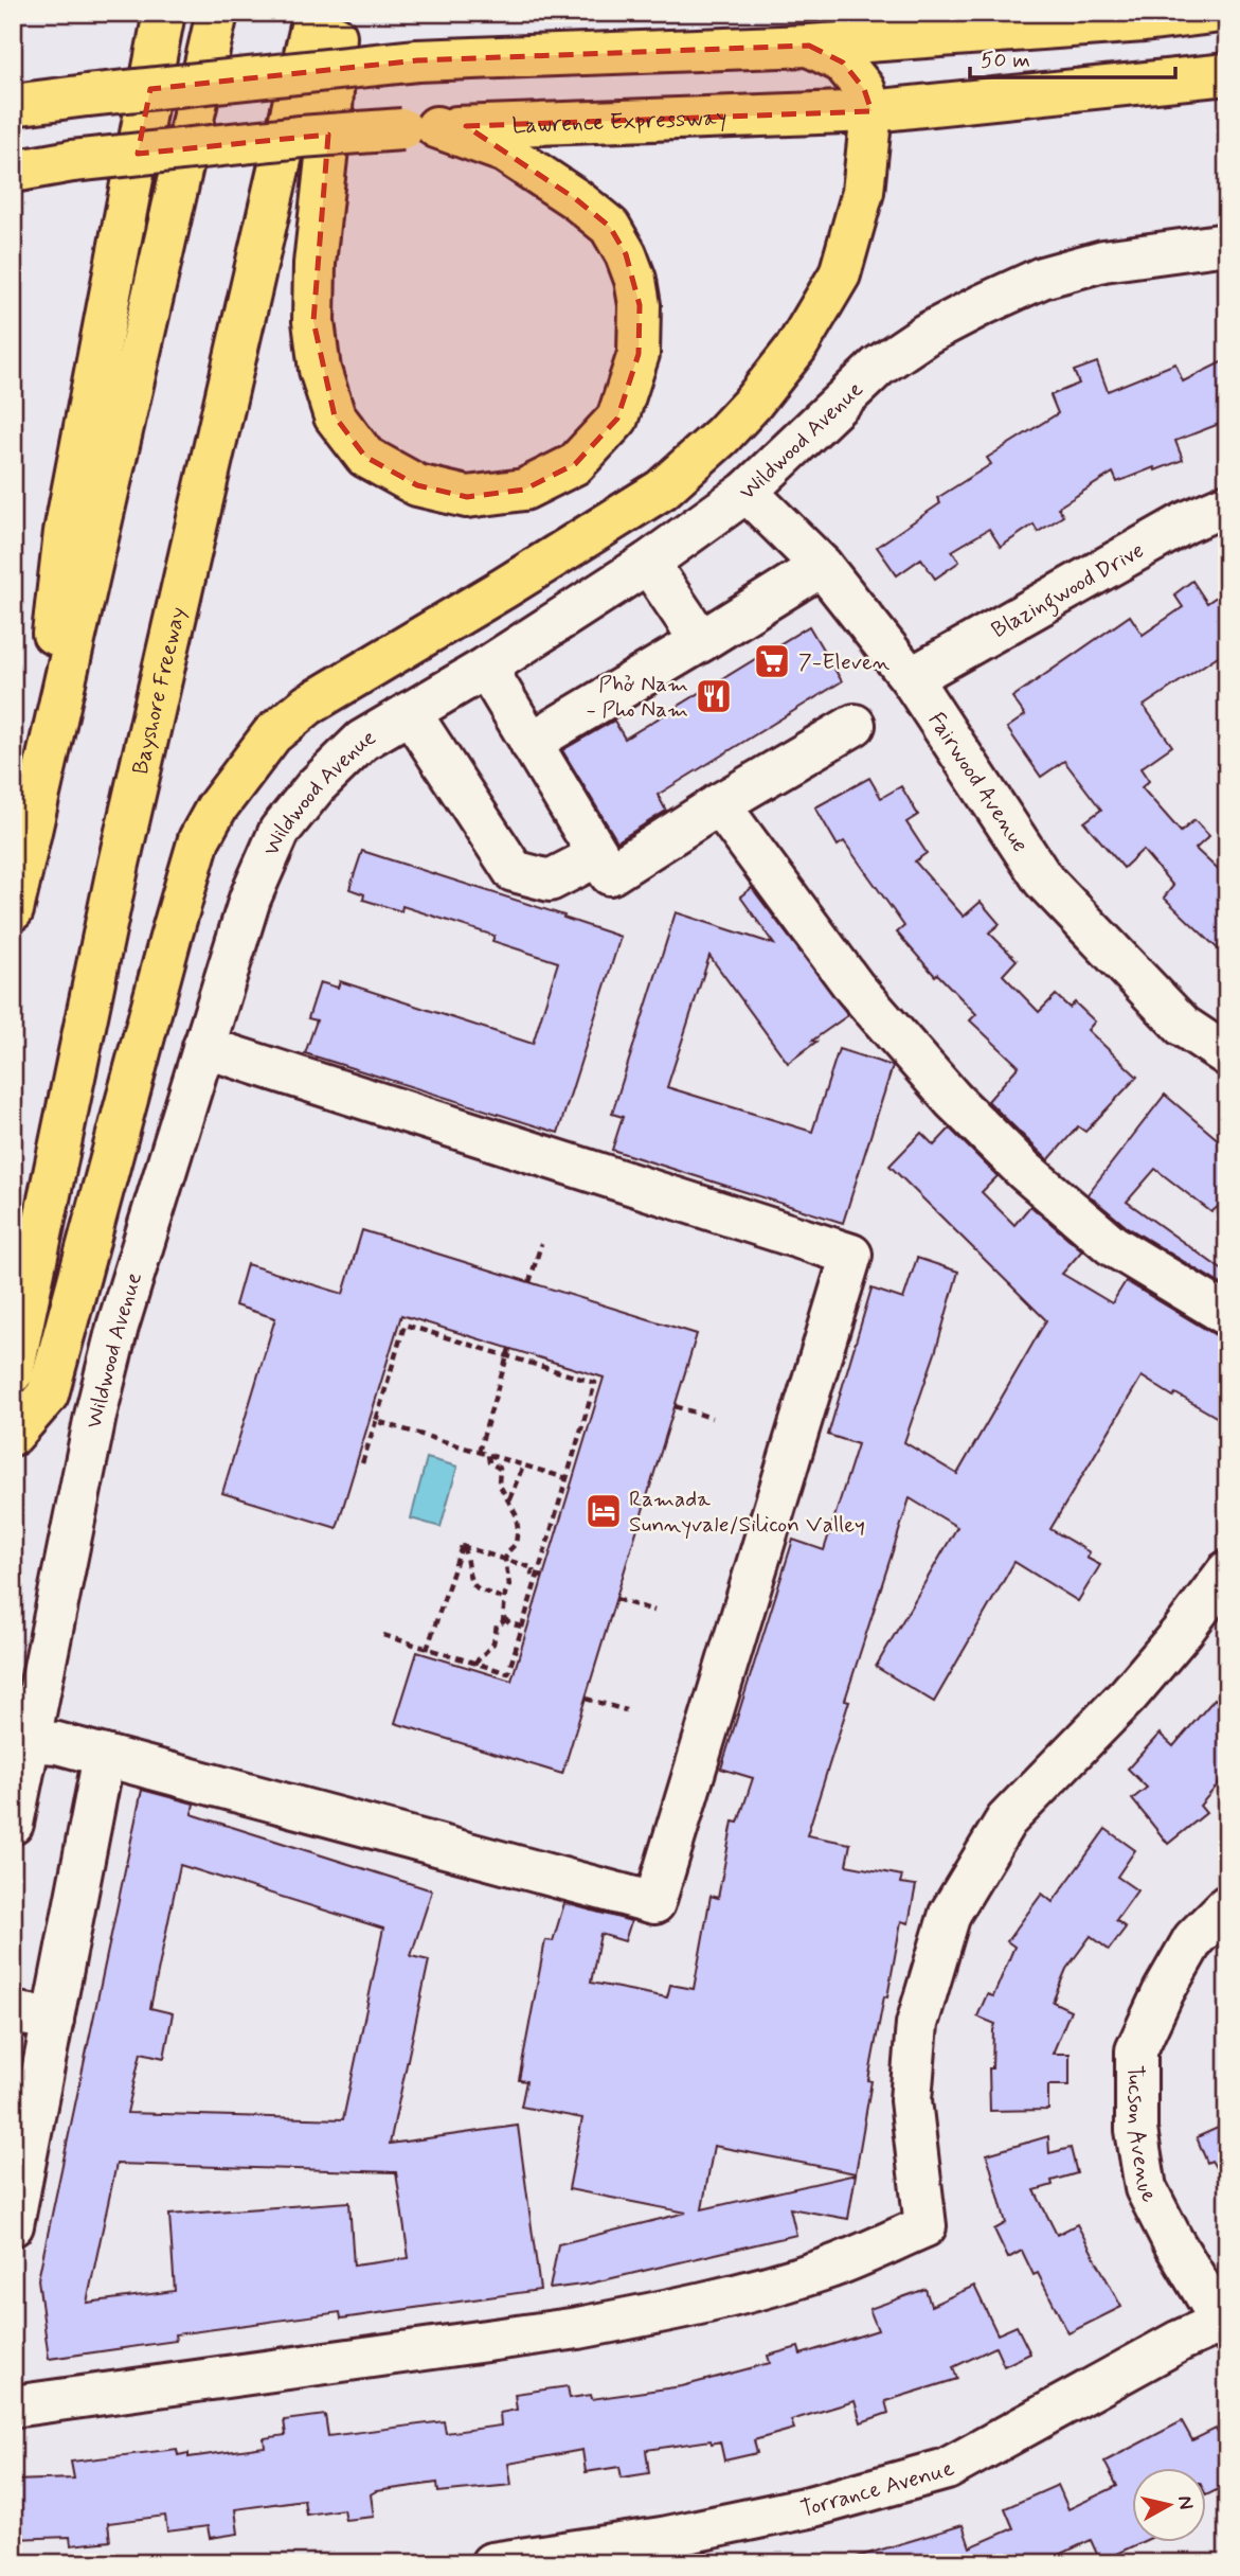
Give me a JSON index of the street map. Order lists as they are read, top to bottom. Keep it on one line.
{"streets":{"highway":["Lawrence Expressway","Bayshore Freeway"],"street":["Wildwood Avenue","Blazingwood Drive","Fairwood Avenue","Tucson Avenue","Torrance Avenue"]},"crossings":[["Wildwood Avenue","Fairwood Avenue"],["Blazingwood Drive","Fairwood Avenue"],["Tucson Avenue","Torrance Avenue"]],"places":{"supermarket":["7-Eleven"],"restaurant":["Phở Nam - Pho Nam"],"hotel":["Ramada Sunnyvale/Silicon Valley"]},"scale_bar":"50 m","north":"right"}
